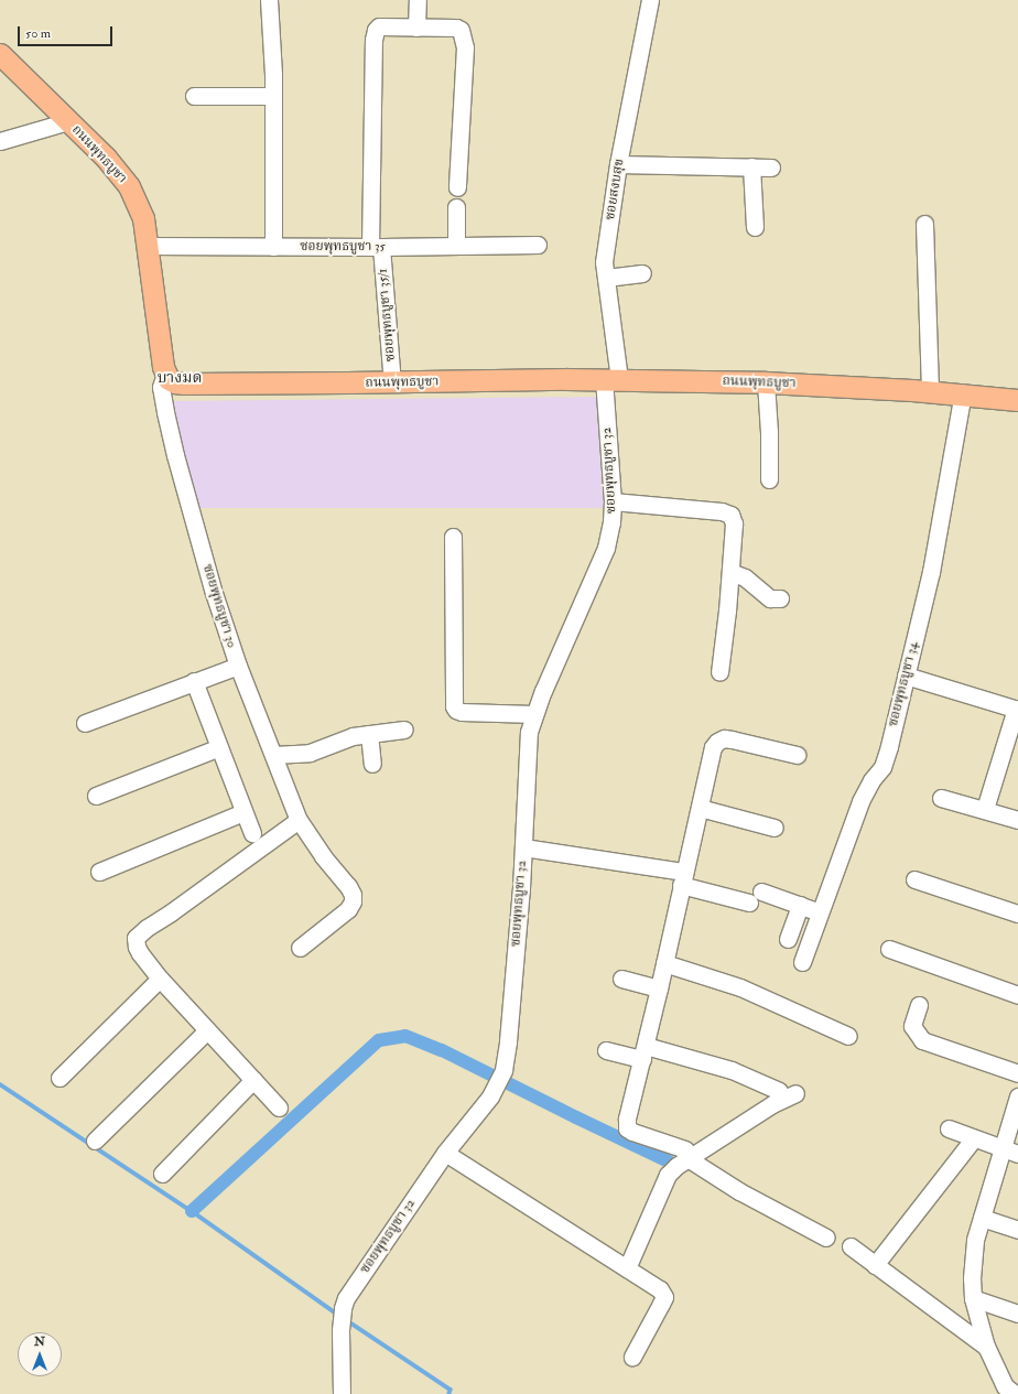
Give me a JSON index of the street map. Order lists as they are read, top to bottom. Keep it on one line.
{"streets":{"main road":["ถนนพุทธบูชา"],"street":["ซอยสงบสุข","ซอยพุทธบูชา 35","ซอยพุทธบูชา 35/1","ซอยพุทธบูชา 32","ซอยพุทธบูชา 30","ซอยพุทธบูชา 34"]},"crossings":[["ถนนพุทธบูชา","ซอยสงบสุข"],["ถนนพุทธบูชา","ซอยพุทธบูชา 35"],["ถนนพุทธบูชา","ซอยพุทธบูชา 35/1"],["ถนนพุทธบูชา","ซอยพุทธบูชา 32"],["ถนนพุทธบูชา","ซอยพุทธบูชา 30"],["ถนนพุทธบูชา","ซอยพุทธบูชา 34"],["ซอยสงบสุข","ซอยพุทธบูชา 32"],["ซอยพุทธบูชา 35","ซอยพุทธบูชา 35/1"]],"districts":["บางมด"],"scale_bar":"50 m","north":"top"}
